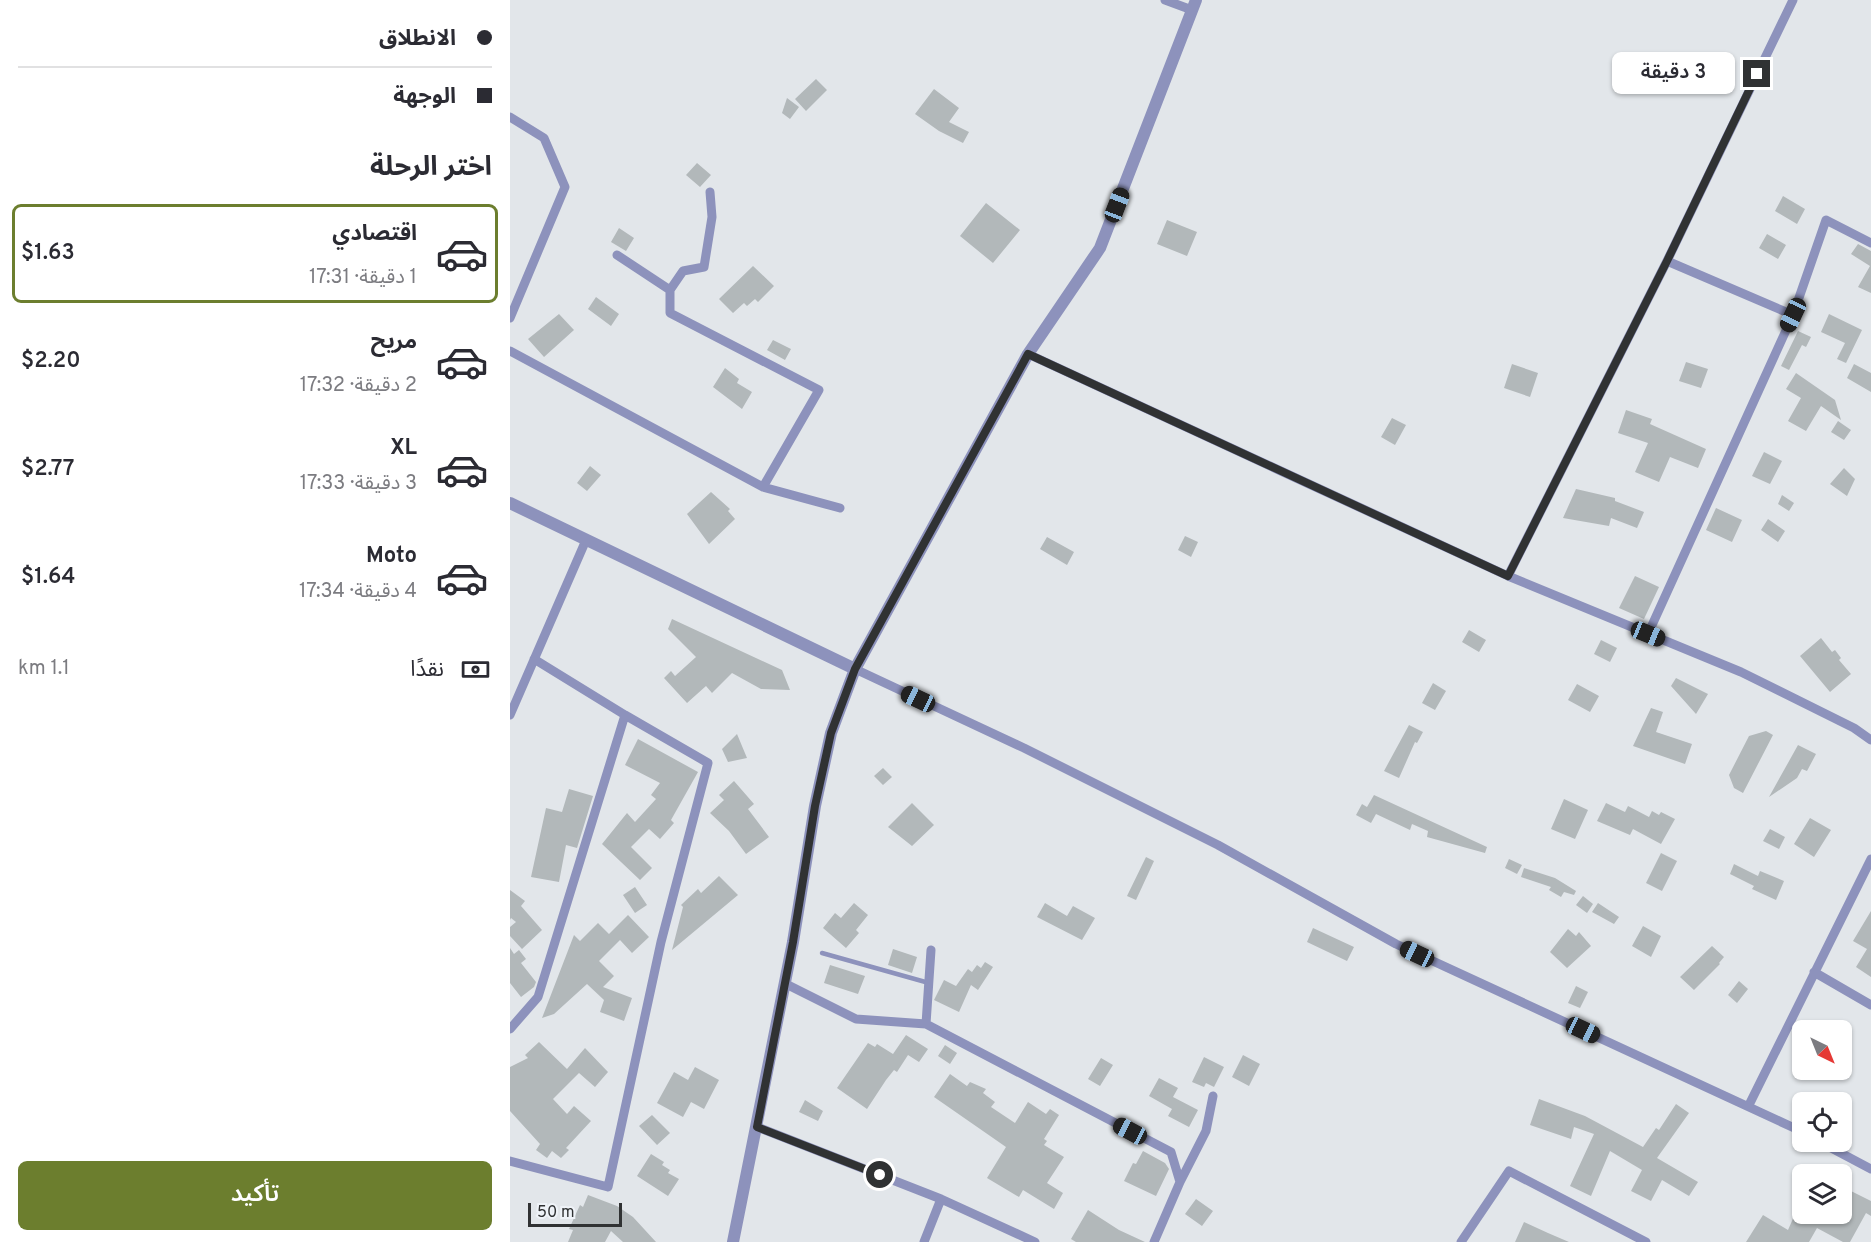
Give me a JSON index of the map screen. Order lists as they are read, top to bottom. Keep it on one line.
{"scale_bar":"50 m","north":"bottom right","page":{"banner":["الانطلاق","الوجهة"],"bubble":"3 دقيقة","heading":"اختر الرحلة","list":[{"name":"اقتصادي","note":"1 دقيقة · 17:31","value":"$1.63"},{"name":"مريح","note":"2 دقيقة · 17:32","value":"$2.20"},{"name":"XL","note":"3 دقيقة · 17:33","value":"$2.77"},{"name":"Moto","note":"4 دقيقة · 17:34","value":"$1.64"}],"pay":["نقدًا","1.1 km"],"buttons":"تأكيد","scale":"50 m"}}
